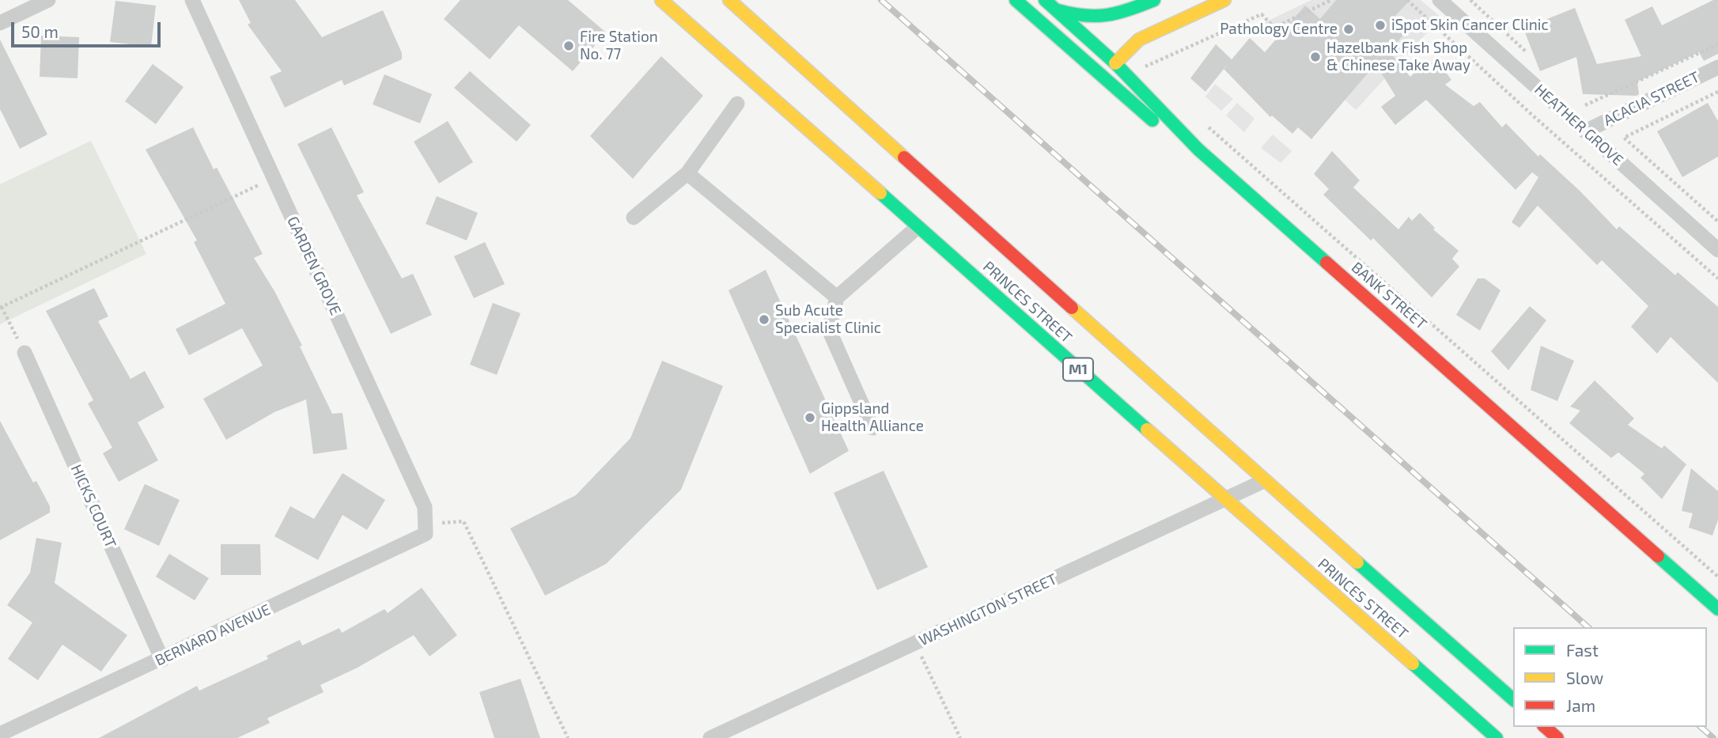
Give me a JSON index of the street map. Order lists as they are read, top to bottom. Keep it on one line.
{"streets":{"main road":["BANK STREET","PRINCES STREET","M1"],"street":["ACACIA STREET","HEATHER GROVE","GARDEN GROVE","HICKS COURT","WASHINGTON STREET","BERNARD AVENUE"]},"crossings":[["ACACIA STREET","HEATHER GROVE"],["GARDEN GROVE","BERNARD AVENUE"],["PRINCES STREET","WASHINGTON STREET"],["HICKS COURT","BERNARD AVENUE"]],"places":["iSpot Skin Cancer Clinic","Pathology Centre","Fire Station No. 77","Hazelbank Fish Shop & Chinese Take Away","Sub Acute Specialist Clinic","Gippsland Health Alliance"],"legend":["Fast","Slow","Jam"],"scale_bar":"50 m"}
